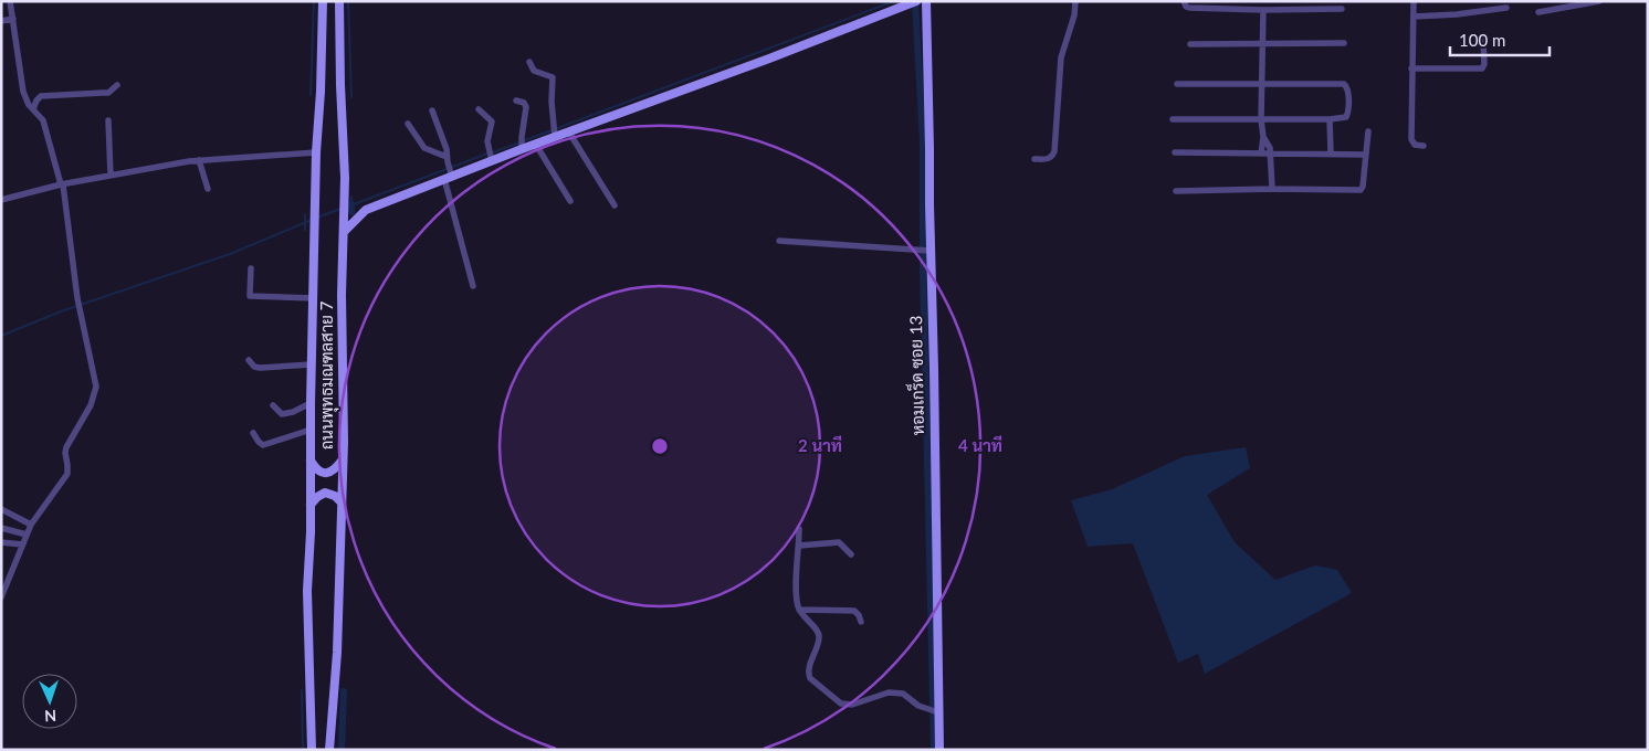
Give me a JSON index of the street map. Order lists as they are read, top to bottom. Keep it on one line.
{"streets":{"main road":["ถนนพุทธมณฑลสาย 7","หอมเกร็ด ซอย 13"]},"scale_bar":"100 m","north":"bottom","rings":["2 นาที","4 นาที"]}
